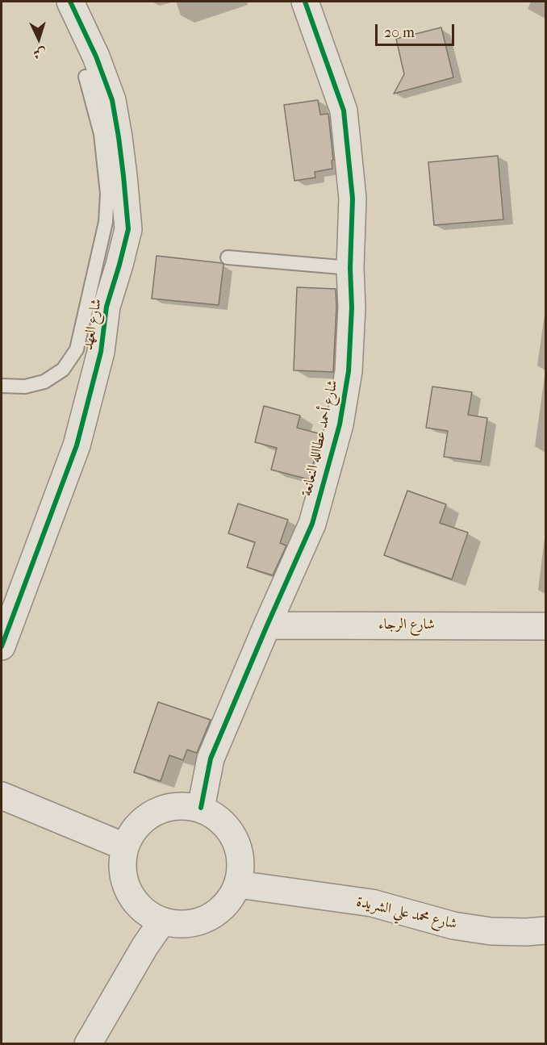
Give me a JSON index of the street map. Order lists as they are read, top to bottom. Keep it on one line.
{"streets":{"street":["شارع العهد","شارع أحمد عطاالله النعانعة","شارع الرجاء","شارع محمد علي الشريدة"]},"crossings":[["شارع أحمد عطاالله النعانعة","شارع الرجاء"],["شارع أحمد عطاالله النعانعة","شارع محمد علي الشريدة"]],"scale_bar":"20 m","north":"bottom"}
